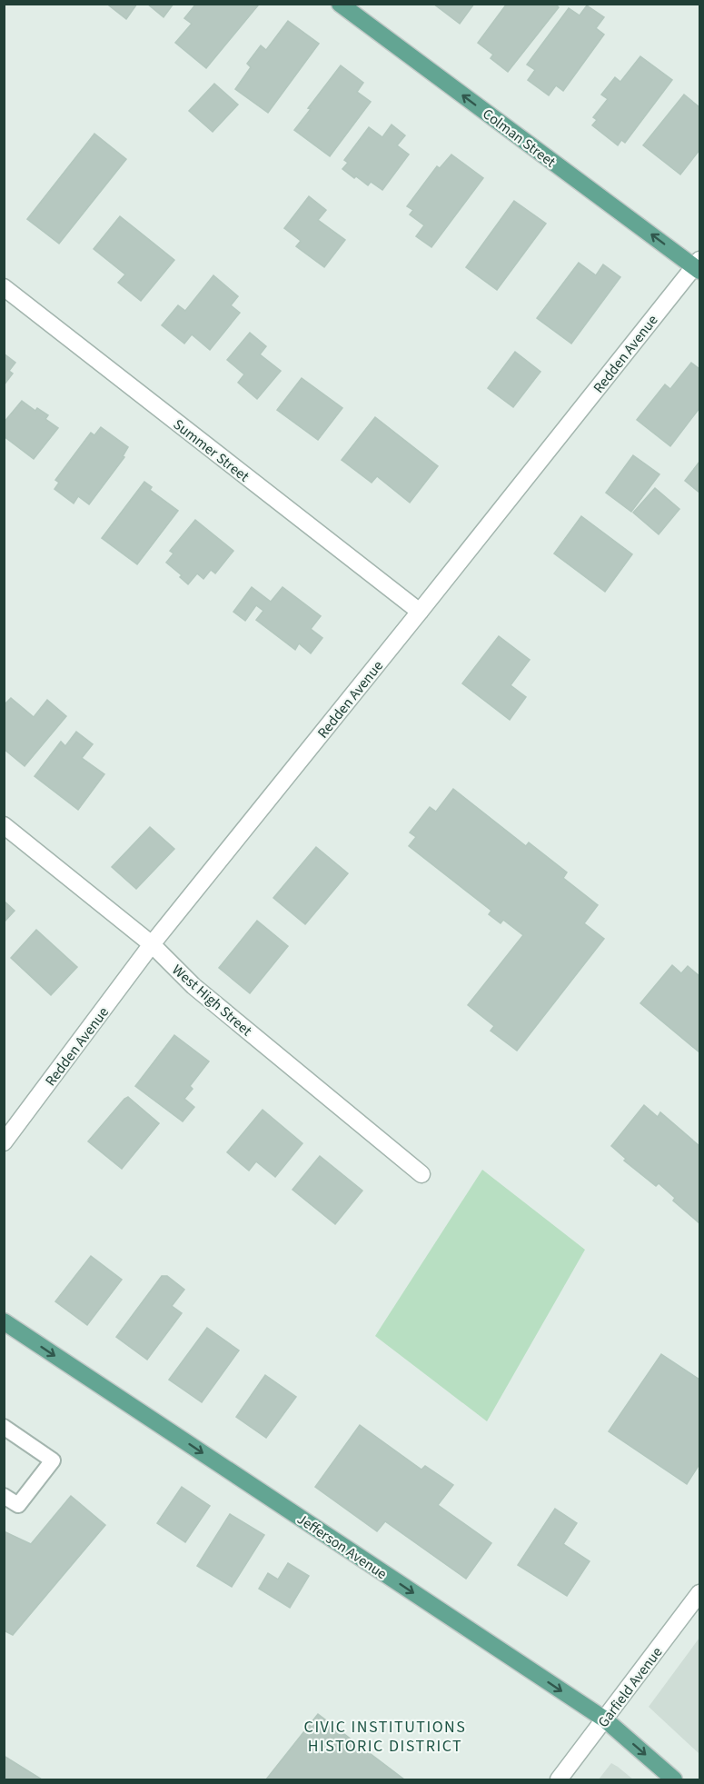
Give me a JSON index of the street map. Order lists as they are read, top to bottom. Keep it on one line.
{"streets":{"main road":["Colman Street","Jefferson Avenue"],"street":["Redden Avenue","Summer Street","West High Street","Garfield Avenue"]},"crossings":[["Colman Street","Redden Avenue"],["Redden Avenue","Summer Street"],["Redden Avenue","West High Street"],["Jefferson Avenue","Garfield Avenue"]],"one_way":["Colman Street","Jefferson Avenue"],"districts":["CIVIC INSTITUTIONS HISTORIC DISTRICT"]}
